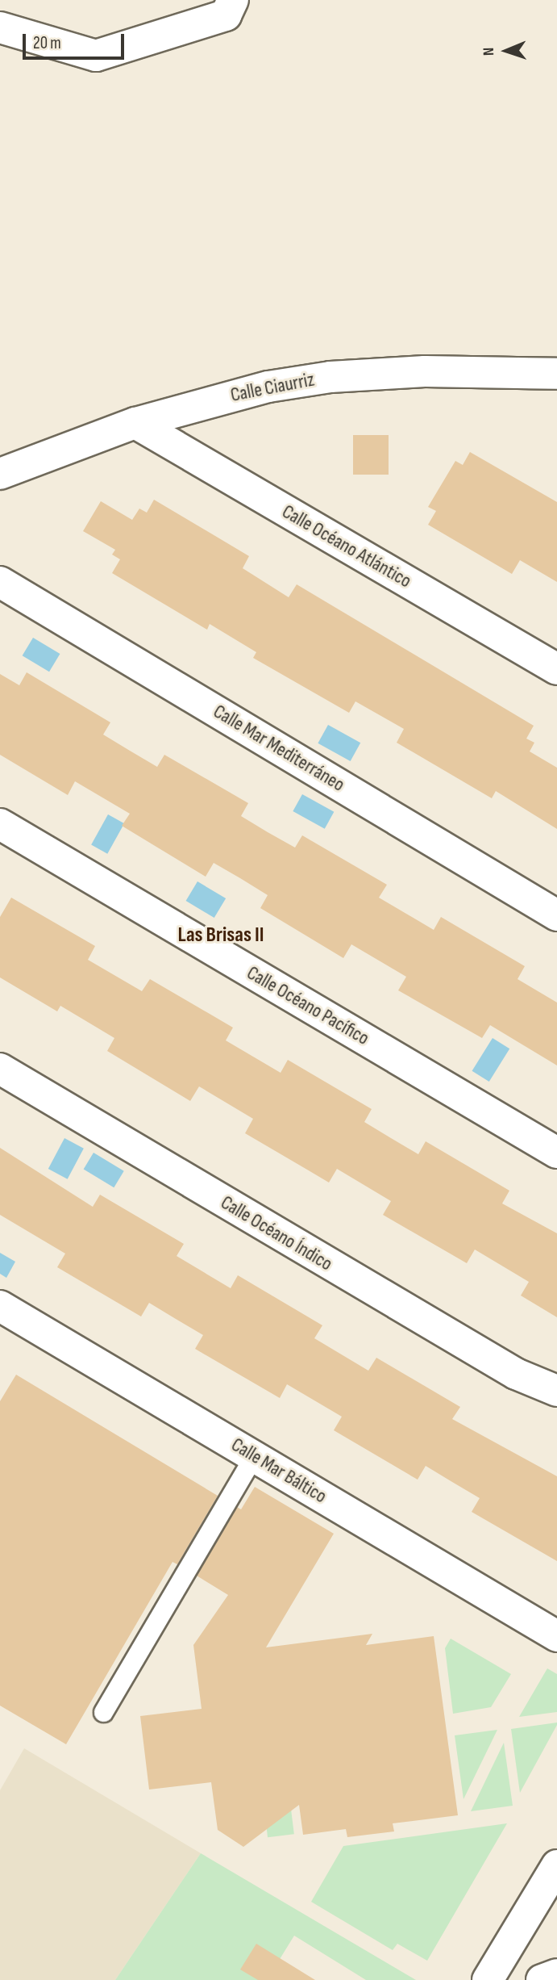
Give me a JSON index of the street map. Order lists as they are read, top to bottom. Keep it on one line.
{"streets":{"street":["Calle Ciaurriz","Calle Océano Atlántico","Calle Mar Mediterráneo","Calle Océano Pacífico","Calle Océano Índico","Calle Mar Báltico"]},"crossings":[["Calle Ciaurriz","Calle Océano Atlántico"]],"districts":["Las Brisas II"],"scale_bar":"20 m","north":"left"}
